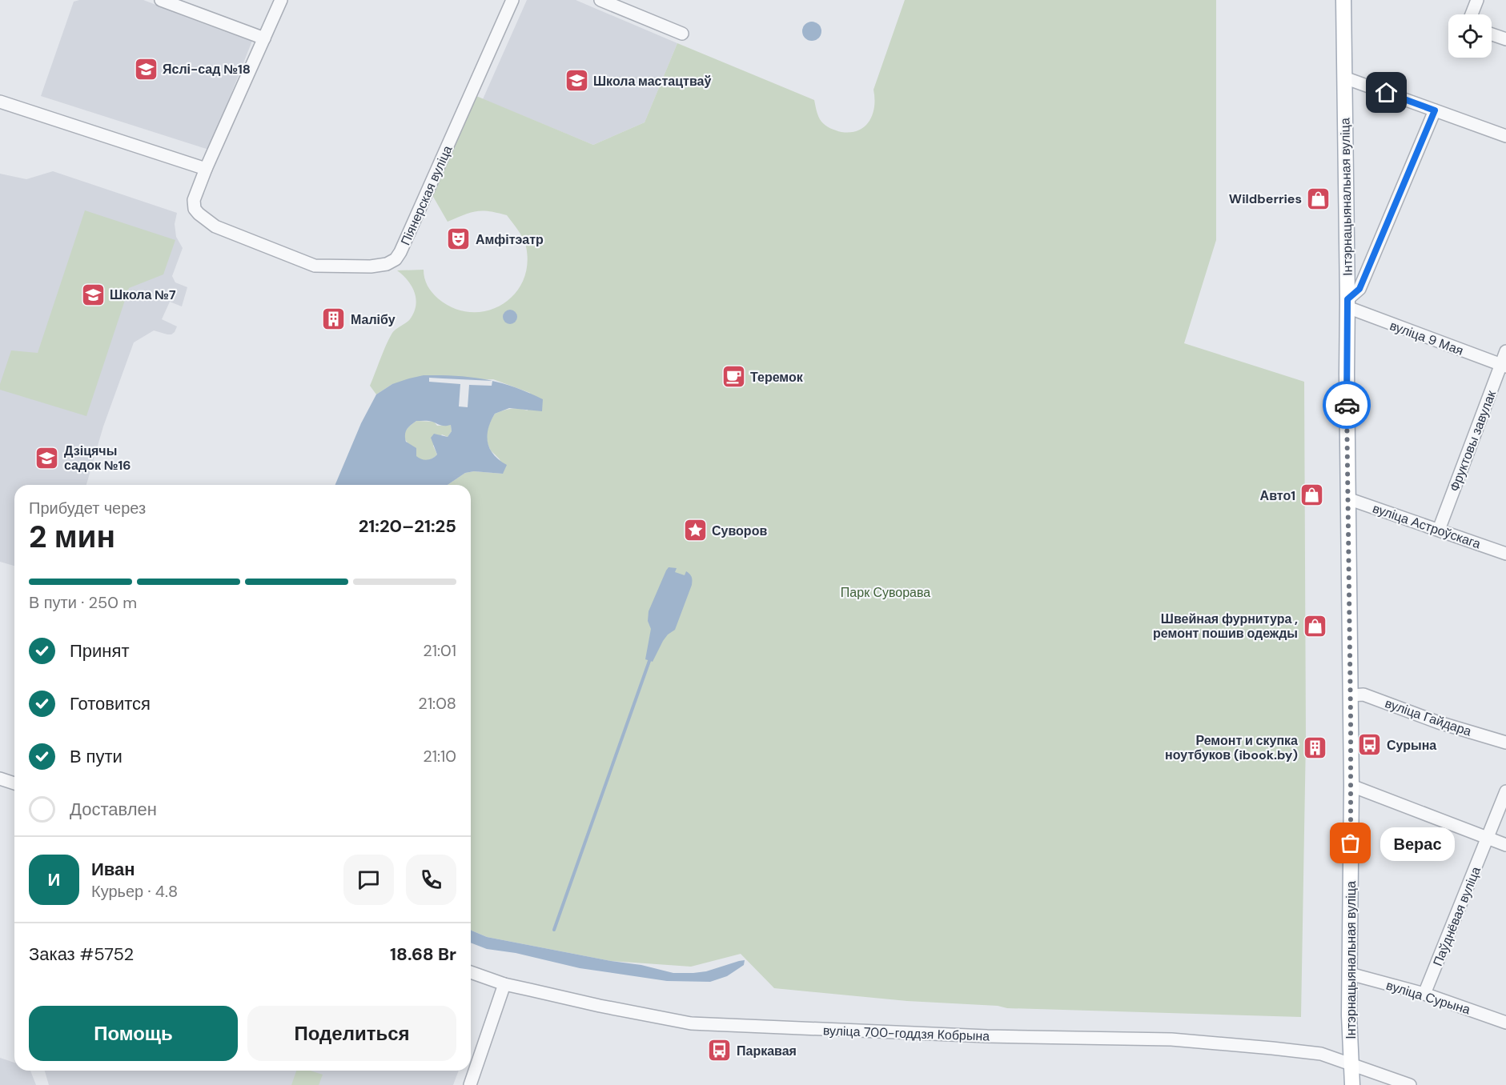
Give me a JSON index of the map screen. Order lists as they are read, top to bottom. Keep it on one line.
{"streets":{"main road":["Інтэрнацыянальная вуліца"],"street":["Піянерская вуліца","вуліца 9 Мая","Фруктовы завулак","вуліца Астроўскага","вуліца Гайдара","Паўднёвая вуліца","вуліца Сурына","вуліца 700-годдзя Кобрына"]},"crossings":[["Інтэрнацыянальная вуліца","вуліца 9 Мая"],["Інтэрнацыянальная вуліца","вуліца Астроўскага"],["Інтэрнацыянальная вуліца","вуліца Гайдара"],["Інтэрнацыянальная вуліца","вуліца Сурына"],["Інтэрнацыянальная вуліца","вуліца 700-годдзя Кобрына"],["вуліца 9 Мая","Фруктовы завулак"],["Фруктовы завулак","вуліца Астроўскага"],["Паўднёвая вуліца","вуліца Сурына"]],"parks":["Парк Суворава"],"places":{"school or university":["Яслі-сад №18","Школа мастацтваў","Школа №7","Дзіцячы садок №16"],"shop":["Wildberries","Авто1","Швейная фурнитура , ремонт пошив одежды"],"theatre":["Амфітэатр"],"building":["Малібу","Ремонт и скупка ноутбуков (ibook.by)"],"cafe":["Теремок"],"place":["Суворов"],"bus stop":["Сурына","Паркавая"],"other":["Верас"]},"page":{"heading":["2 мин","Прибудет через","21:20–21:25"],"panel":["Иван","Курьер · 4.8","Заказ #5752","18.68 Br"],"bar":"В пути · 250 m","list":[["Принят","21:01"],["Готовится","21:08"],["В пути","21:10"],"Доставлен"],"bubble":"Верас","round":"И","buttons":["Помощь","Поделиться"]}}
